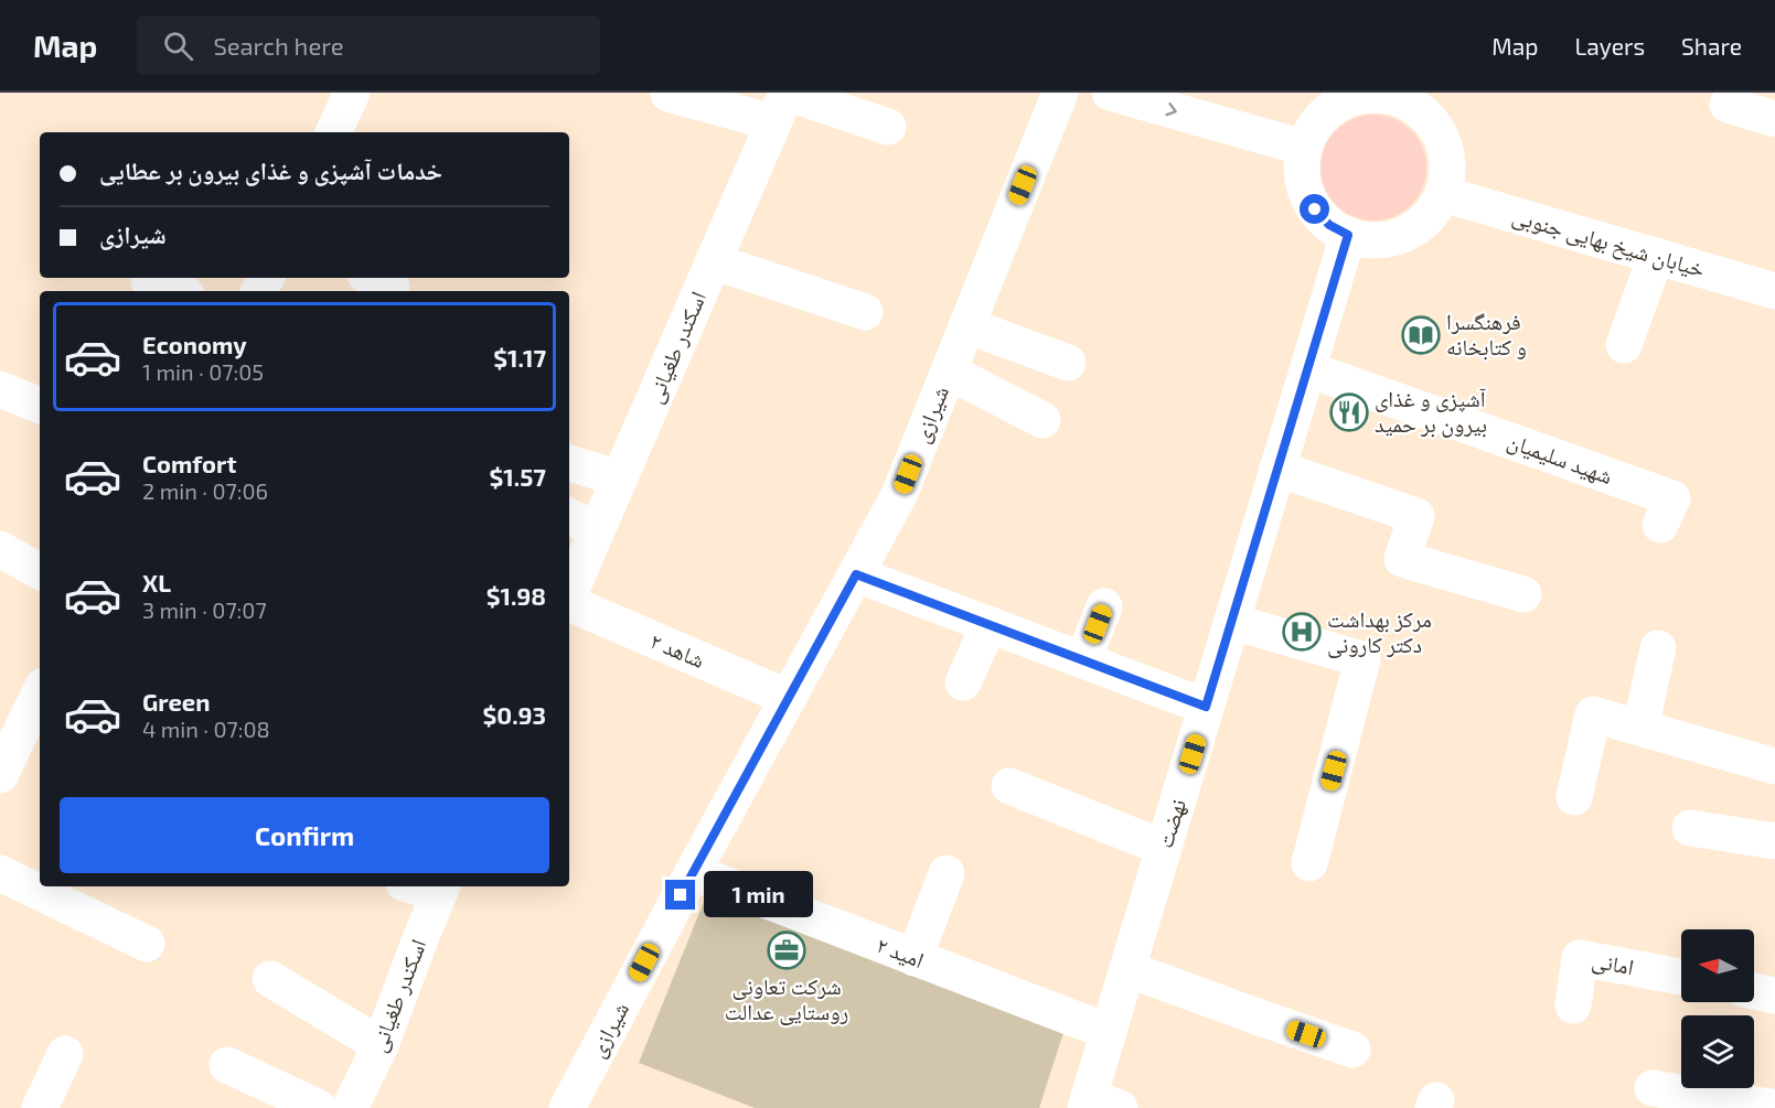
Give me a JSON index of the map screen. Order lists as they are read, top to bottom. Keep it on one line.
{"streets":{"street":["خیابان شیخ بهایی جنوبی","اسکندر طغیانی","شیرازی","شهید سلیمیان","شاهد ۲","نهضت","امید ۲","امانی"]},"crossings":[["خیابان شیخ بهایی جنوبی","نهضت"],["شیرازی","شاهد ۲"],["شیرازی","امید ۲"],["شهید سلیمیان","نهضت"],["نهضت","امید ۲"]],"places":{"library":["فرهنگسرا و کتابخانه"],"restaurant":["آشپزی و غذای بیرون بر حمید"],"hospital":["مرکز بهداشت دکتر کارونی"],"office":["شرکت تعاونی روستایی عدالت"]},"north":"left","page":{"header":"Map","search":"Search here","nav":["Map","Layers","Share"],"banner":["خدمات آشپزی و غذای بیرون بر عطایی","شیرازی"],"list":[{"name":"Economy","note":"1 min · 07:05","value":"$1.17"},{"name":"Comfort","note":"2 min · 07:06","value":"$1.57"},{"name":"XL","note":"3 min · 07:07","value":"$1.98"},{"name":"Green","note":"4 min · 07:08","value":"$0.93"}],"buttons":"Confirm","bubble":"1 min"}}
